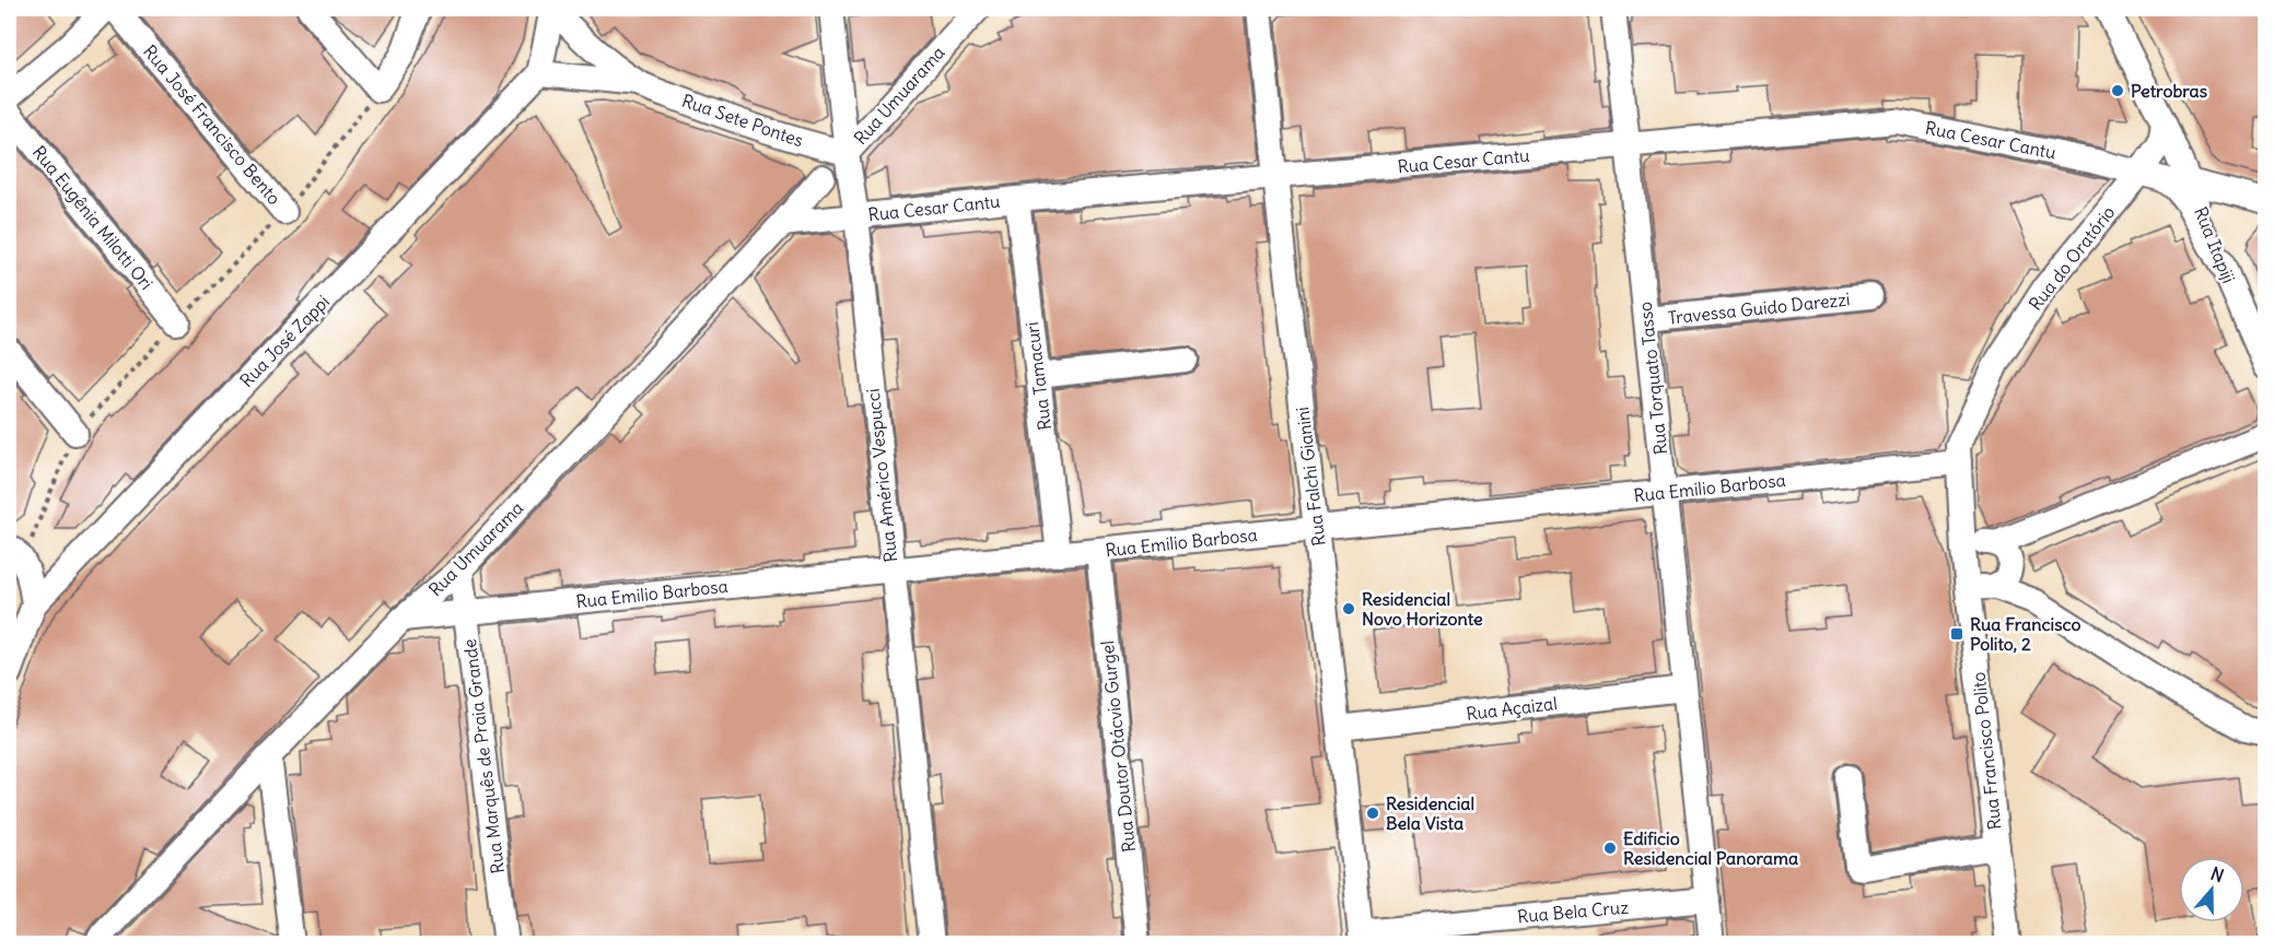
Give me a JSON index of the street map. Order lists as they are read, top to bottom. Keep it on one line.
{"streets":{"street":["Rua Umuarama","Rua Sete Pontes","Rua José Francisco Bento","Rua Cesar Cantu","Rua Eugênia Milotti Ori","Rua Itapiji","Rua do Oratório","Travessa Guido Darezzi","Rua José Zappi","Rua Tamacuri","Rua Torquato Tasso","Rua Américo Vespucci","Rua Falchi Gianini","Rua Emilio Barbosa","Rua Açaizal","Rua Doutor Otácvio Gurgel","Rua Francisco Polito","Rua Marquês de Praia Grande","Rua Bela Cruz"]},"crossings":[["Rua Umuarama","Rua Sete Pontes"],["Rua Umuarama","Rua Cesar Cantu"],["Rua Umuarama","Rua Américo Vespucci"],["Rua Umuarama","Rua Emilio Barbosa"],["Rua Umuarama","Rua Marquês de Praia Grande"],["Rua Sete Pontes","Rua José Zappi"],["Rua Sete Pontes","Rua Américo Vespucci"],["Rua Cesar Cantu","Rua Itapiji"],["Rua Cesar Cantu","Rua do Oratório"],["Rua Cesar Cantu","Rua Tamacuri"],["Rua Cesar Cantu","Rua Torquato Tasso"],["Rua Cesar Cantu","Rua Américo Vespucci"],["Rua Cesar Cantu","Rua Falchi Gianini"],["Rua Itapiji","Rua do Oratório"],["Rua do Oratório","Rua Emilio Barbosa"],["Rua do Oratório","Rua Francisco Polito"],["Travessa Guido Darezzi","Rua Torquato Tasso"],["Rua Tamacuri","Rua Emilio Barbosa"],["Rua Torquato Tasso","Rua Emilio Barbosa"],["Rua Torquato Tasso","Rua Açaizal"],["Rua Torquato Tasso","Rua Bela Cruz"],["Rua Américo Vespucci","Rua Emilio Barbosa"],["Rua Falchi Gianini","Rua Emilio Barbosa"],["Rua Falchi Gianini","Rua Açaizal"],["Rua Falchi Gianini","Rua Bela Cruz"],["Rua Emilio Barbosa","Rua Doutor Otácvio Gurgel"],["Rua Emilio Barbosa","Rua Marquês de Praia Grande"]],"places":{"other":["Petrobras","Residencial Novo Horizonte","Residencial Bela Vista","Edificio Residencial Panorama"],"transit":["Rua Francisco Polito, 2"]},"north":"top"}
